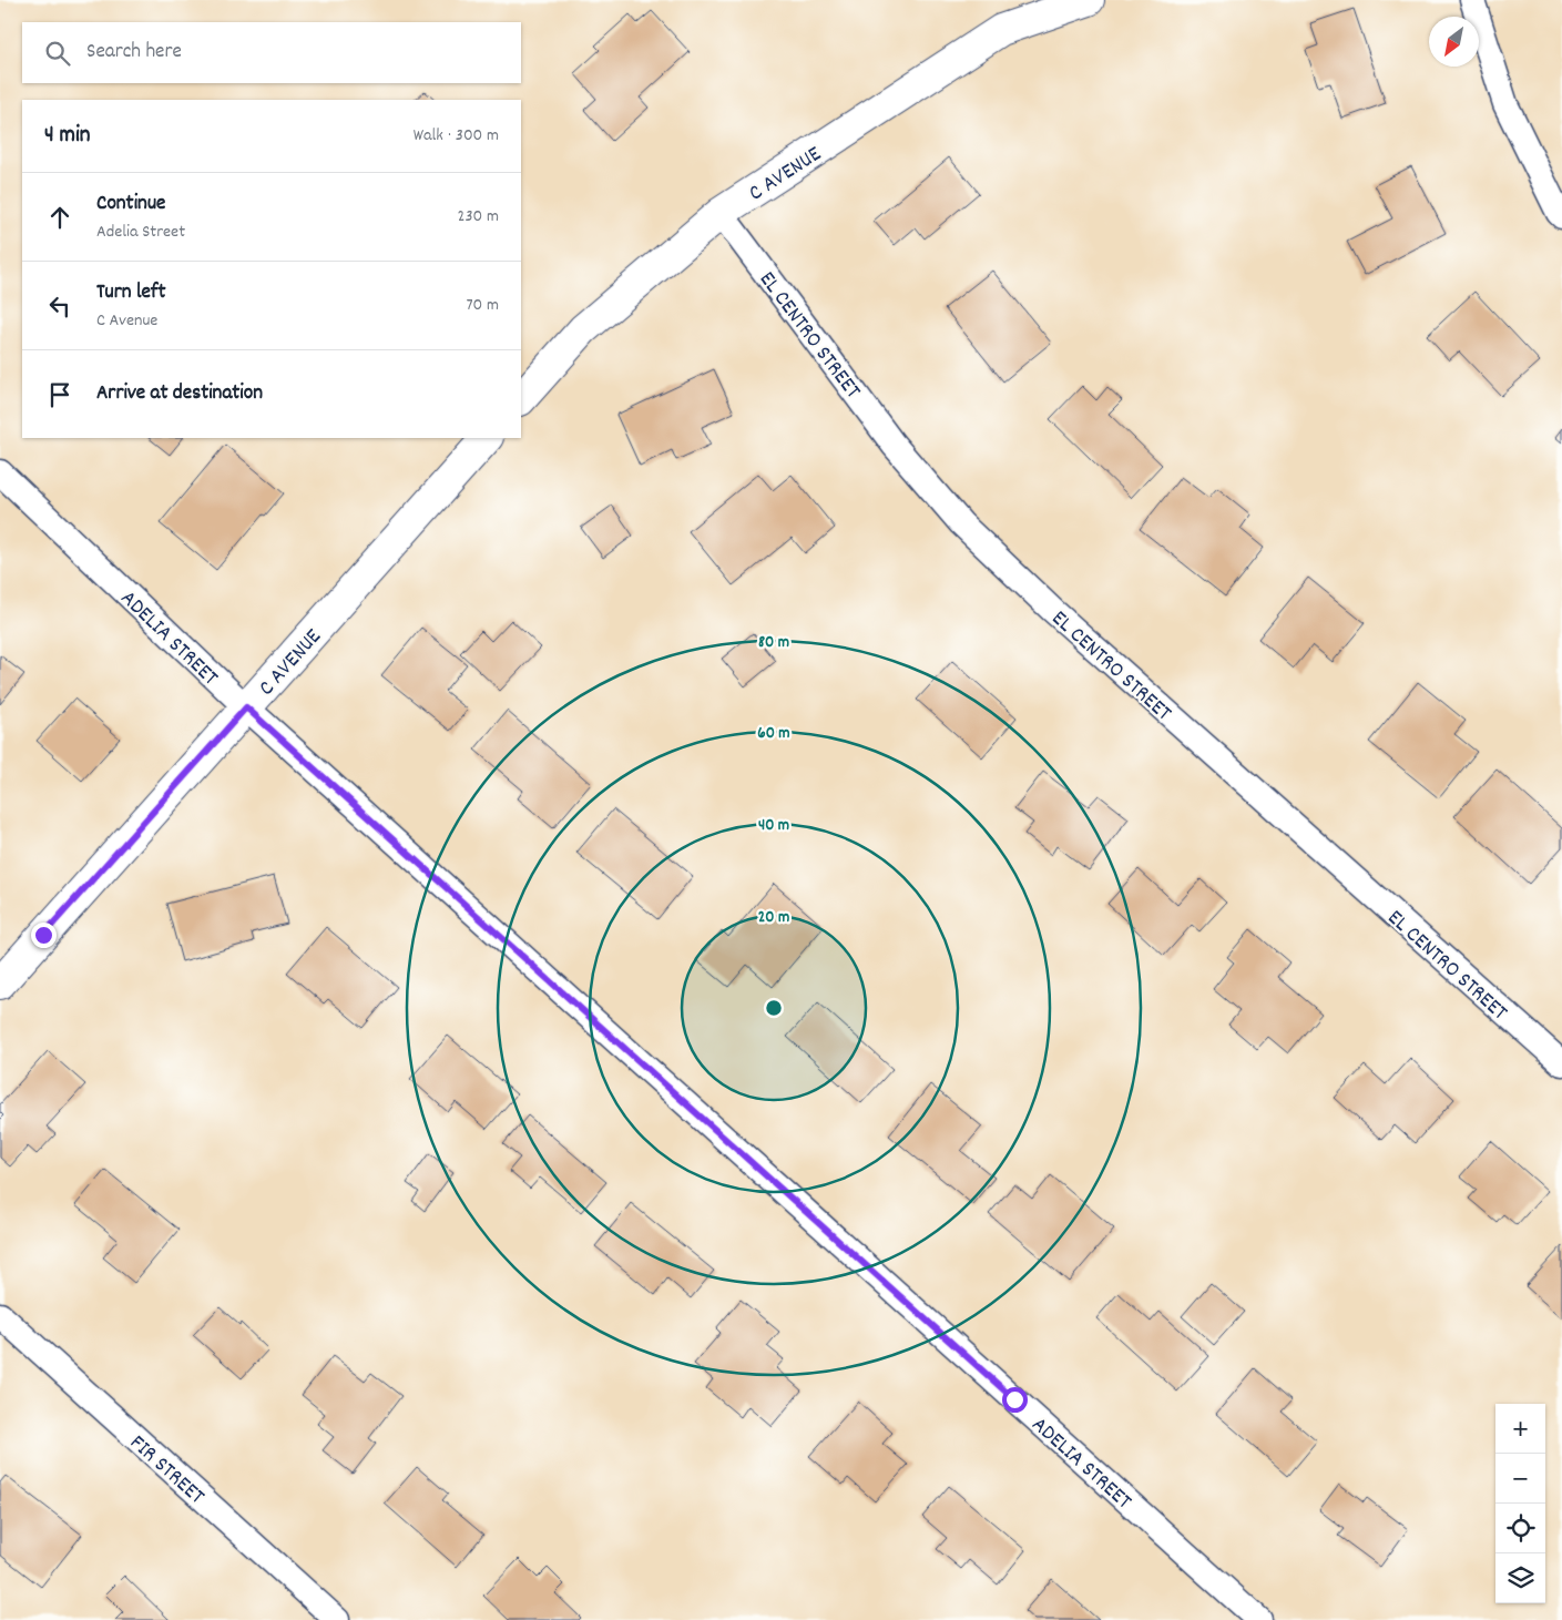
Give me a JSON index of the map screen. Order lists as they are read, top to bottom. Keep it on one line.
{"streets":{"street":["C AVENUE","EL CENTRO STREET","ADELIA STREET","FIR STREET"]},"crossings":[["C AVENUE","EL CENTRO STREET"],["C AVENUE","ADELIA STREET"]],"north":"bottom left","page":{"search":"Search here","heading":["4 min","Walk · 300 m"],"list":[["Continue","Adelia Street","230 m"],["Turn left","C Avenue","70 m"],"Arrive at destination"],"map_buttons":["+","−"]},"rings":["80 m","60 m","40 m","20 m"]}
